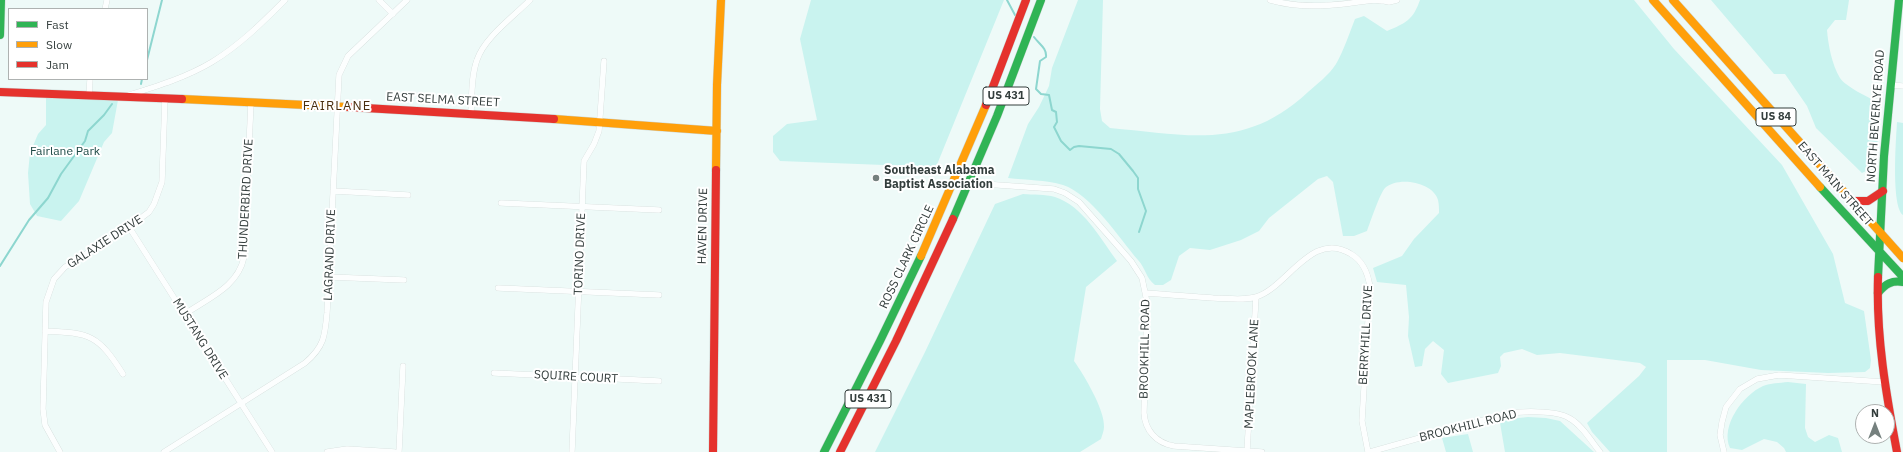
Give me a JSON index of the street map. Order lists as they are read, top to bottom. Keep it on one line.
{"streets":{"main road":["US 431","EAST SELMA STREET","NORTH BEVERLYE ROAD","US 84","EAST MAIN STREET","HAVEN DRIVE","ROSS CLARK CIRCLE"],"street":["THUNDERBIRD DRIVE","GALAXIE DRIVE","TORINO DRIVE","LAGRAND DRIVE","BERRYHILL DRIVE","MUSTANG DRIVE","BROOKHILL ROAD","MAPLEBROOK LANE","SQUIRE COURT"]},"crossings":[["US 431","BROOKHILL ROAD"],["EAST SELMA STREET","THUNDERBIRD DRIVE"],["EAST SELMA STREET","HAVEN DRIVE"],["EAST SELMA STREET","GALAXIE DRIVE"],["EAST SELMA STREET","TORINO DRIVE"],["EAST SELMA STREET","LAGRAND DRIVE"],["NORTH BEVERLYE ROAD","EAST MAIN STREET"],["THUNDERBIRD DRIVE","MUSTANG DRIVE"],["GALAXIE DRIVE","MUSTANG DRIVE"],["TORINO DRIVE","SQUIRE COURT"],["LAGRAND DRIVE","MUSTANG DRIVE"],["ROSS CLARK CIRCLE","BROOKHILL ROAD"],["BERRYHILL DRIVE","BROOKHILL ROAD"],["BERRYHILL DRIVE","MAPLEBROOK LANE"],["BROOKHILL ROAD","MAPLEBROOK LANE"]],"districts":["FAIRLANE"],"parks":["Fairlane Park"],"places":["Southeast Alabama Baptist Association"],"legend":["Fast","Slow","Jam"],"north":"top"}
